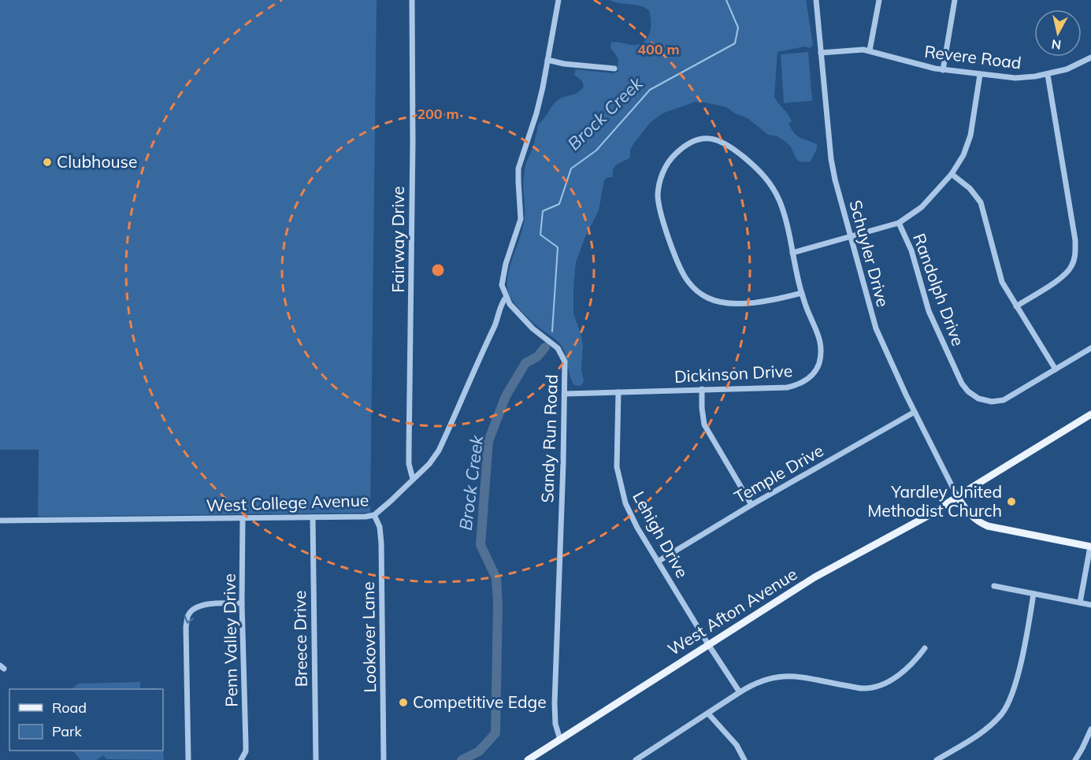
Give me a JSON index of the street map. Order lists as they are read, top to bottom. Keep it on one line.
{"streets":{"main road":["West Afton Avenue"],"street":["Revere Road","Fairway Drive","Schuyler Drive","Randolph Drive","Dickinson Drive","Sandy Run Road","Temple Drive","West College Avenue","Lehigh Drive","Lookover Lane","Breece Drive","Penn Valley Drive"]},"crossings":[["Revere Road","Schuyler Drive"],["Fairway Drive","West College Avenue"],["Schuyler Drive","Temple Drive"],["Schuyler Drive","West Afton Avenue"],["Dickinson Drive","Sandy Run Road"],["Dickinson Drive","Lehigh Drive"],["Sandy Run Road","West College Avenue"],["Sandy Run Road","West Afton Avenue"],["Temple Drive","Lehigh Drive"],["West College Avenue","Lookover Lane"],["West College Avenue","Breece Drive"],["West College Avenue","Penn Valley Drive"],["Lehigh Drive","West Afton Avenue"]],"water":["Brock Creek"],"places":["Clubhouse","Yardley United Methodist Church","Competitive Edge"],"legend":["Road","Park"],"north":"bottom","rings":["400 m","200 m"]}
